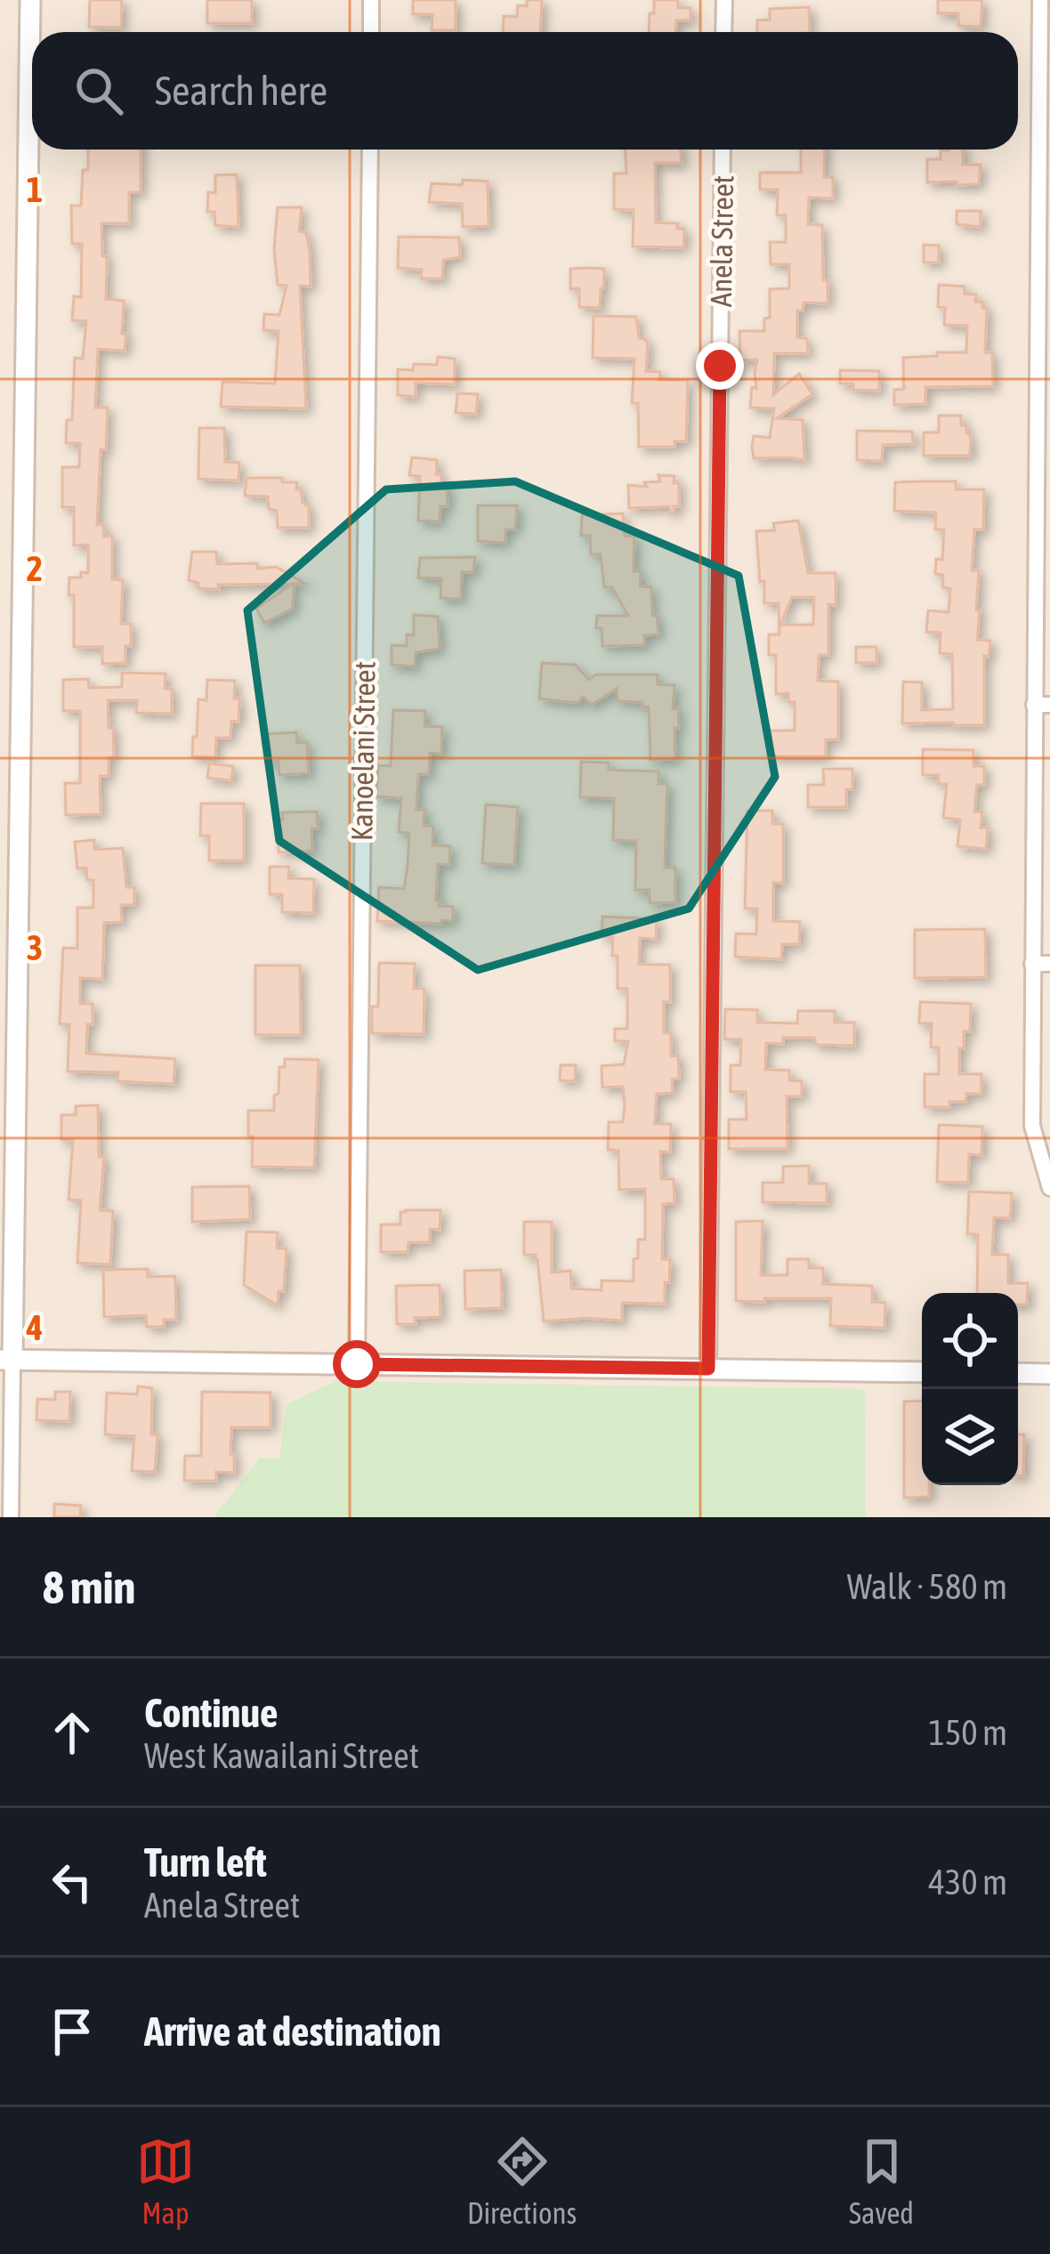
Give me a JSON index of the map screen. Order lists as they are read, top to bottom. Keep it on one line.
{"streets":{"street":["Anela Street","Kanoelani Street"]},"page":{"search":"Search here","heading":["8 min","Walk · 580 m"],"list":[["Continue","West Kawailani Street","150 m"],["Turn left","Anela Street","430 m"],"Arrive at destination"],"nav":["Map","Directions","Saved"]},"grid":{"rows":["1","2","3","4"]}}
